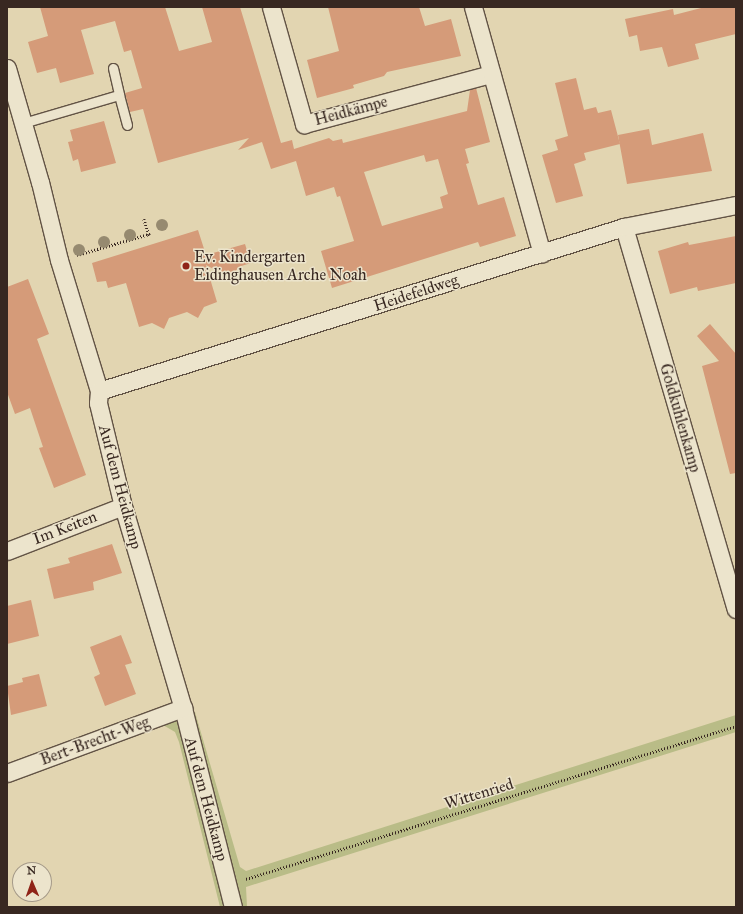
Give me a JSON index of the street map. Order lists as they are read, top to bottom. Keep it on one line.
{"streets":{"street":["Heidkämpe","Heidefeldweg","Goldkuhlenkamp","Auf dem Heidkamp","Im Keiten","Bert-Brecht-Weg"],"path":["Wittenried"]},"crossings":[["Heidefeldweg","Goldkuhlenkamp"],["Heidefeldweg","Auf dem Heidkamp"],["Auf dem Heidkamp","Im Keiten"],["Auf dem Heidkamp","Bert-Brecht-Weg"],["Auf dem Heidkamp","Wittenried"]],"places":["Ev. Kindergarten Eidinghausen Arche Noah"],"north":"top"}
